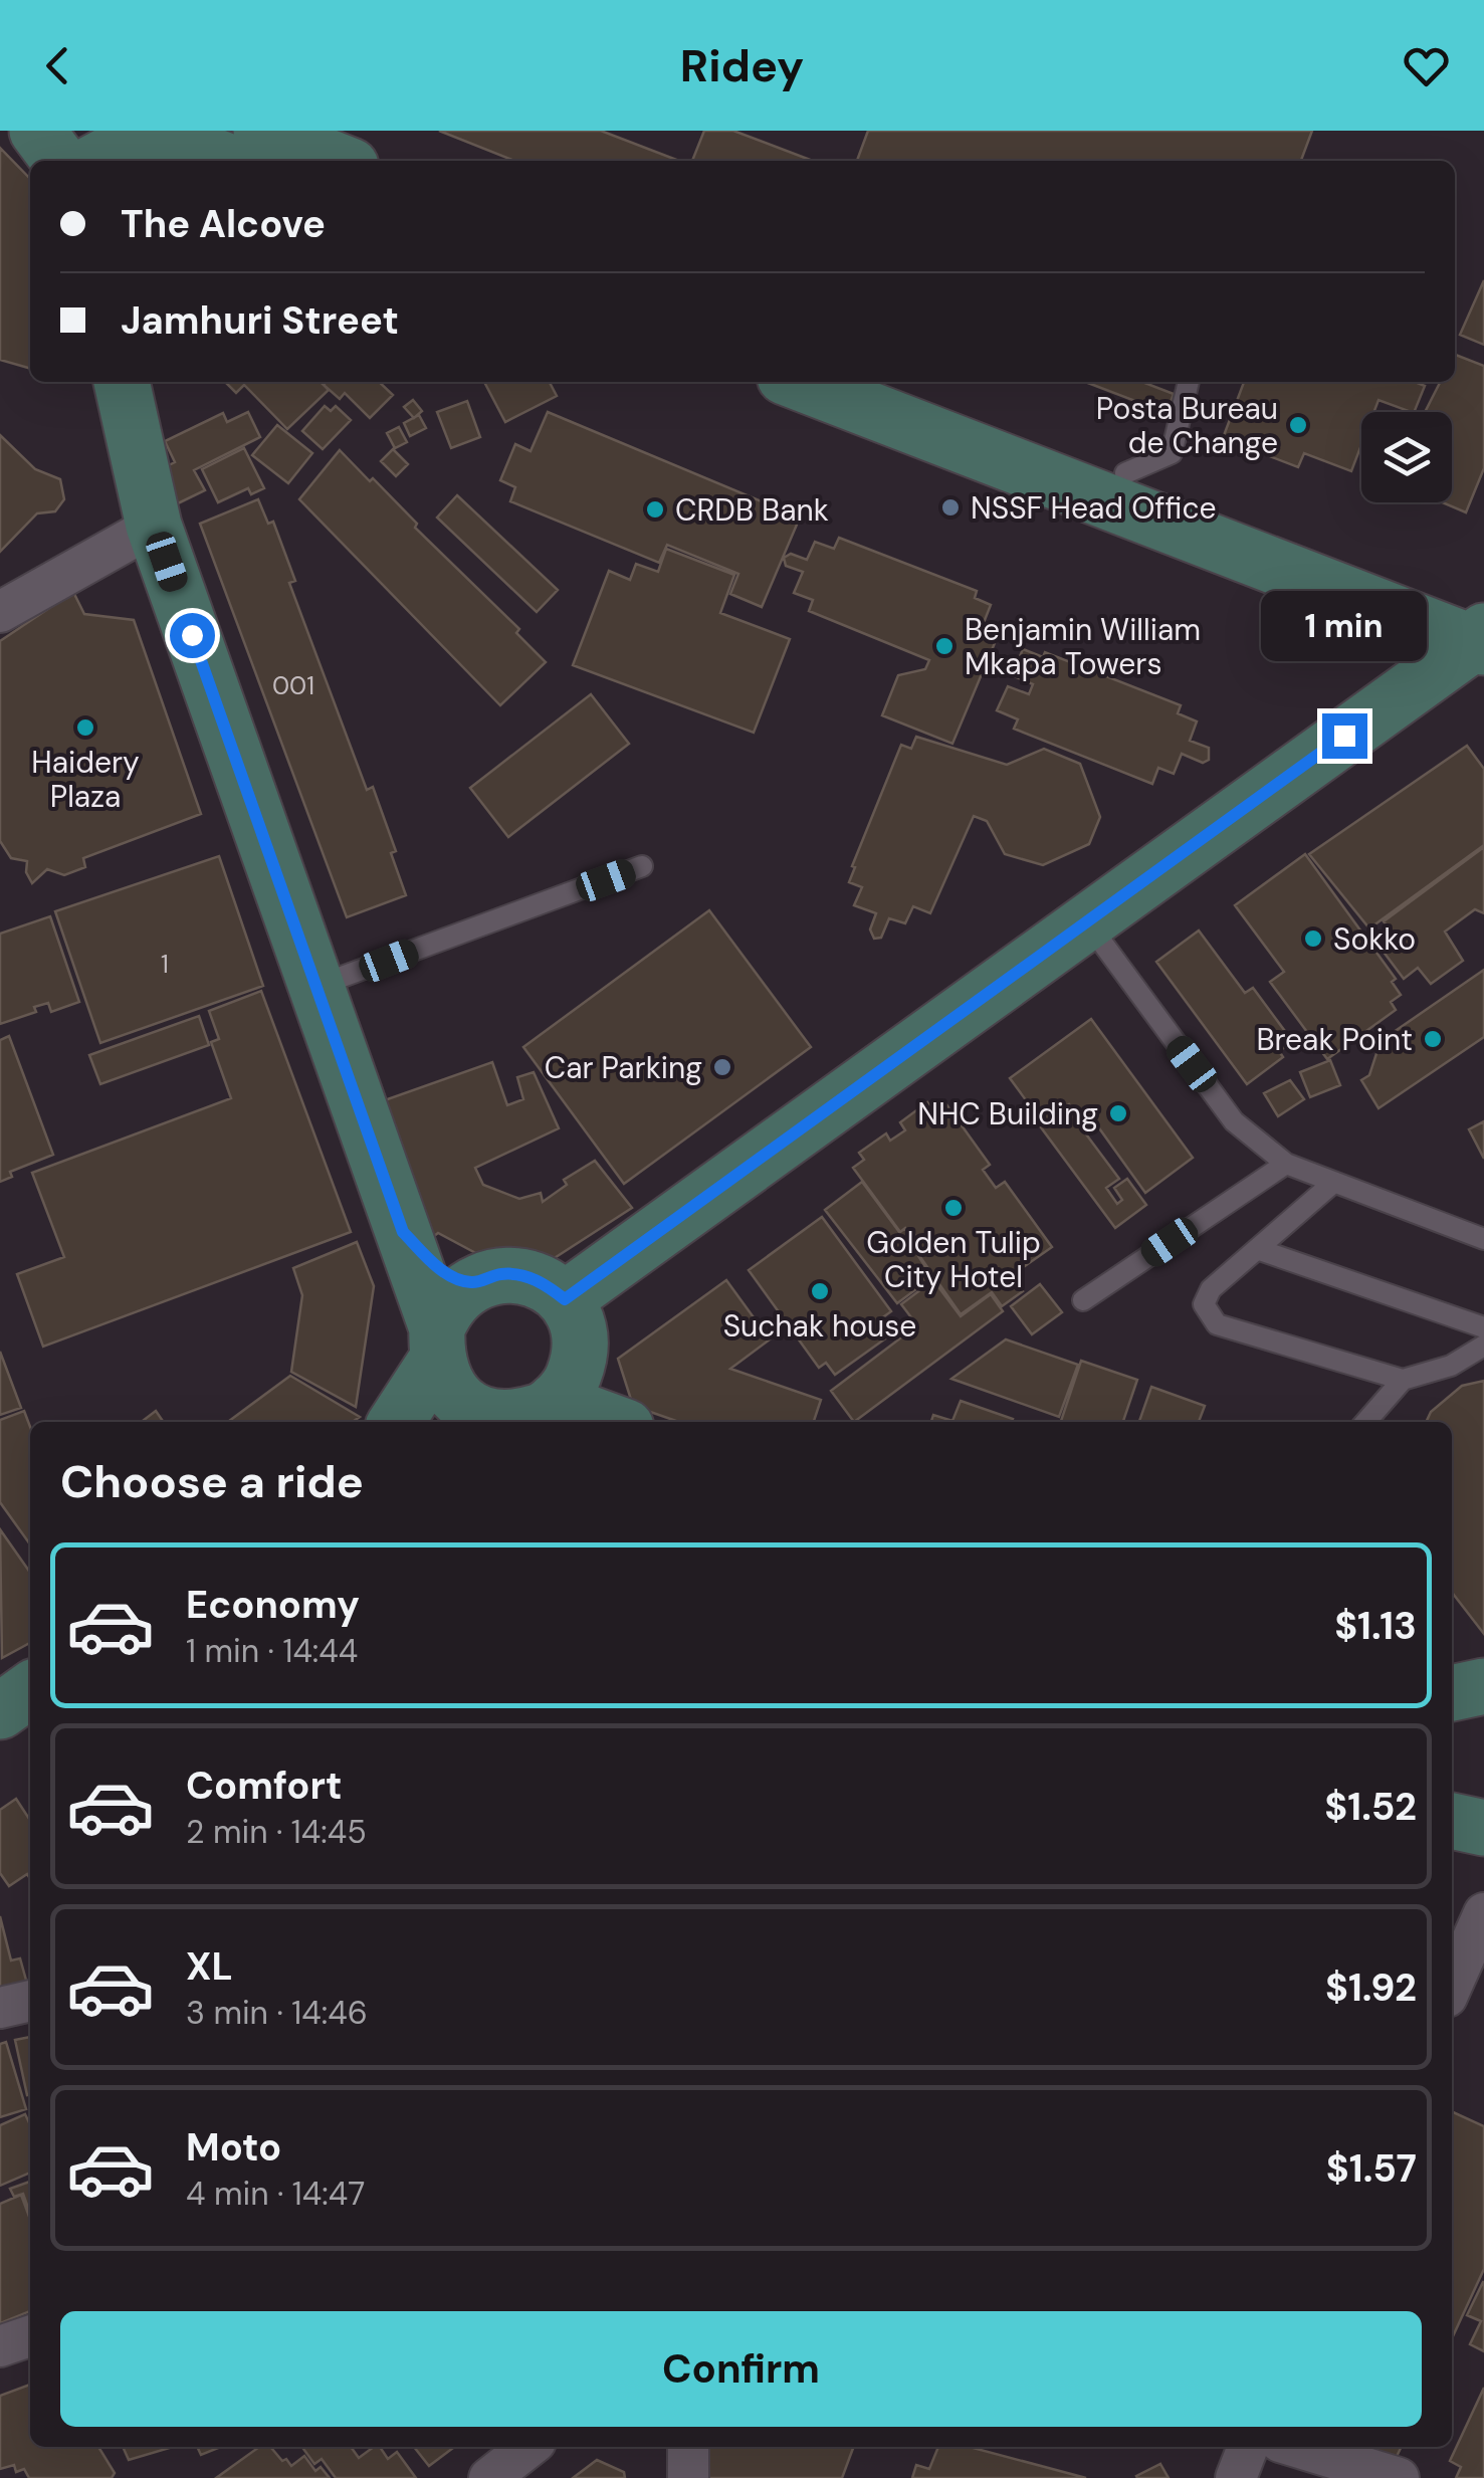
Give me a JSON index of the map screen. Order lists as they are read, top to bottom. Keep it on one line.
{"places":["Posta Bureau de Change","NSSF Head Office","CRDB Bank","Benjamin William Mkapa Towers","Haidery Plaza","Sokko","Break Point","Car Parking","NHC Building","Golden Tulip City Hotel","Suchak house"],"house_numbers":["001","1"],"page":{"header":"Ridey","banner":["The Alcove","Jamhuri Street"],"bubble":"1 min","heading":"Choose a ride","list":[{"name":"Economy","note":"1 min · 14:44","value":"$1.13"},{"name":"Comfort","note":"2 min · 14:45","value":"$1.52"},{"name":"XL","note":"3 min · 14:46","value":"$1.92"},{"name":"Moto","note":"4 min · 14:47","value":"$1.57"}],"buttons":"Confirm"}}
